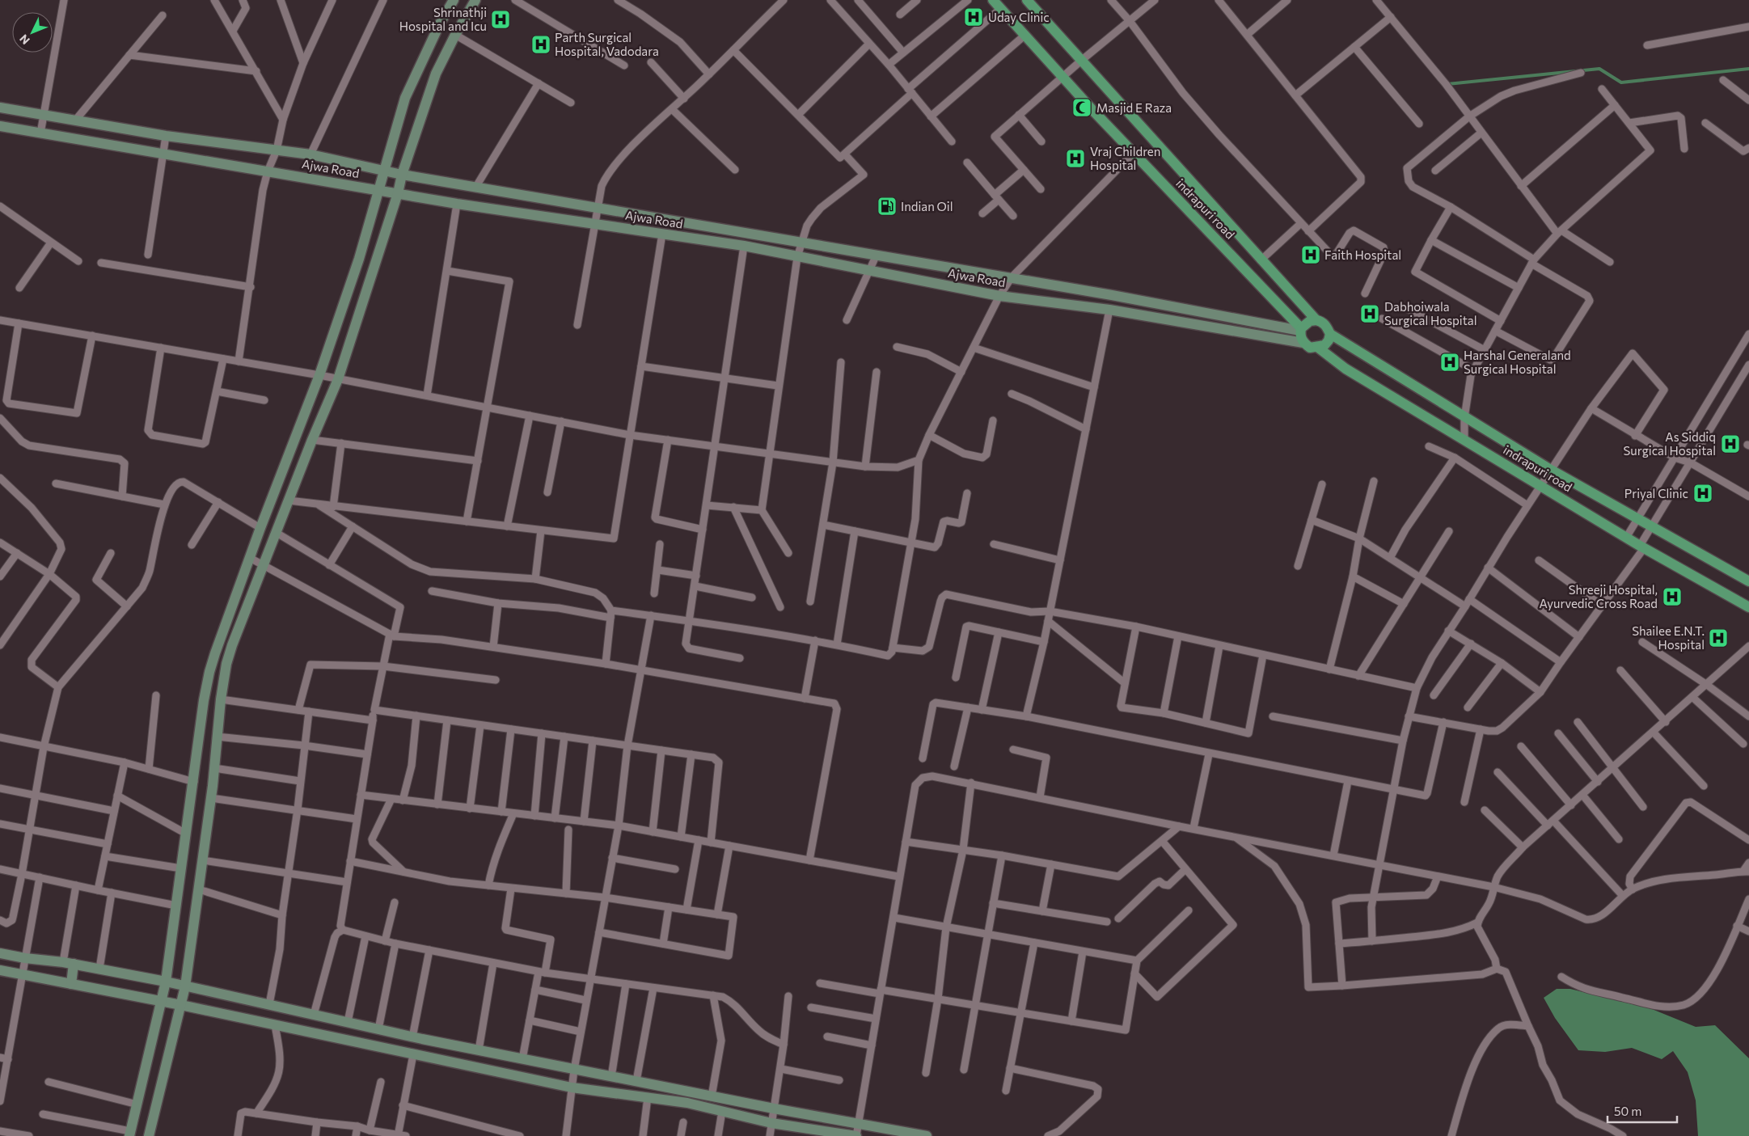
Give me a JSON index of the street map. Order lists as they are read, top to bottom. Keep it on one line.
{"streets":{"main road":["indrapuri road"],"street":["Ajwa Road"]},"crossings":[["Ajwa Road","indrapuri road"]],"places":{"hospital":["Uday Clinic","Shrinathji Hospital and Icu","Parth Surgical Hospital, Vadodara","Vraj Children Hospital","Faith Hospital","Dabhoiwala Surgical Hospital","Harshal Generaland Surgical Hospital","As Siddiq Surgical Hospital","Priyal Clinic","Shreeji Hospital, Ayurvedic Cross Road","Shailee E.N.T. Hospital"],"mosque":["Masjid E Raza"],"fuel station":["Indian Oil"]},"scale_bar":"50 m","north":"bottom left"}
